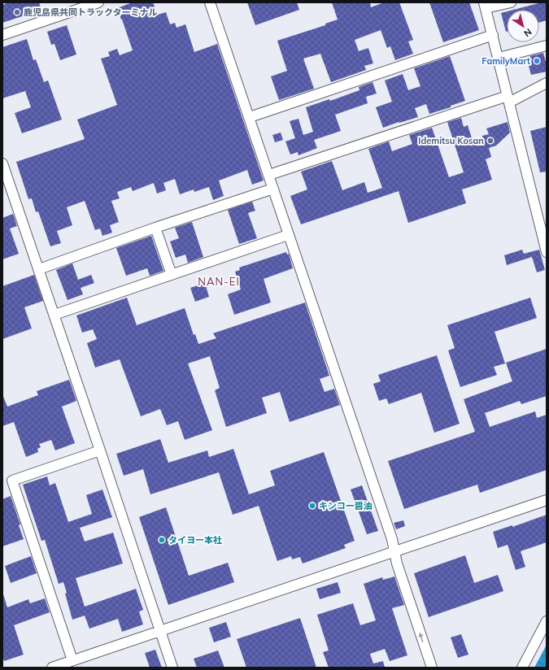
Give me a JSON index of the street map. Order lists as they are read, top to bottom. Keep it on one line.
{"districts":["NAN-EI"],"places":["鹿児島県共同トラックターミナル","FamilyMart","Idemitsu Kosan","キンコー醤油","タイヨー本社"],"north":"bottom right"}
